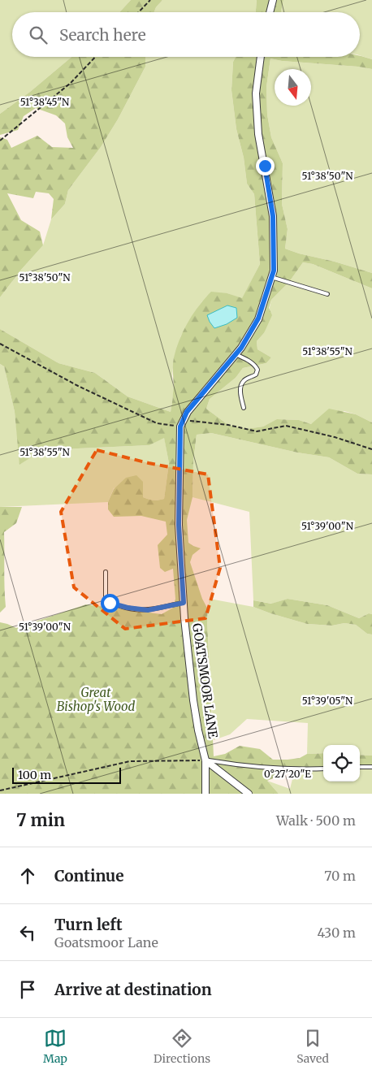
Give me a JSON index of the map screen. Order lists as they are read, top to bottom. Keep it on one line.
{"streets":{"street":["GOATSMOOR LANE"]},"parks":["Great Bishop's Wood"],"scale_bar":"100 m","north":"bottom","page":{"search":"Search here","scale":"100 m","heading":["7 min","Walk · 500 m"],"list":[["Continue","70 m"],["Turn left","Goatsmoor Lane","430 m"],"Arrive at destination"],"nav":["Map","Directions","Saved"]},"coordinates":["51°38'45\"N","51°38'50\"N","51°38'55\"N","51°39'00\"N","51°39'05\"N","0°27'20\"E"]}
